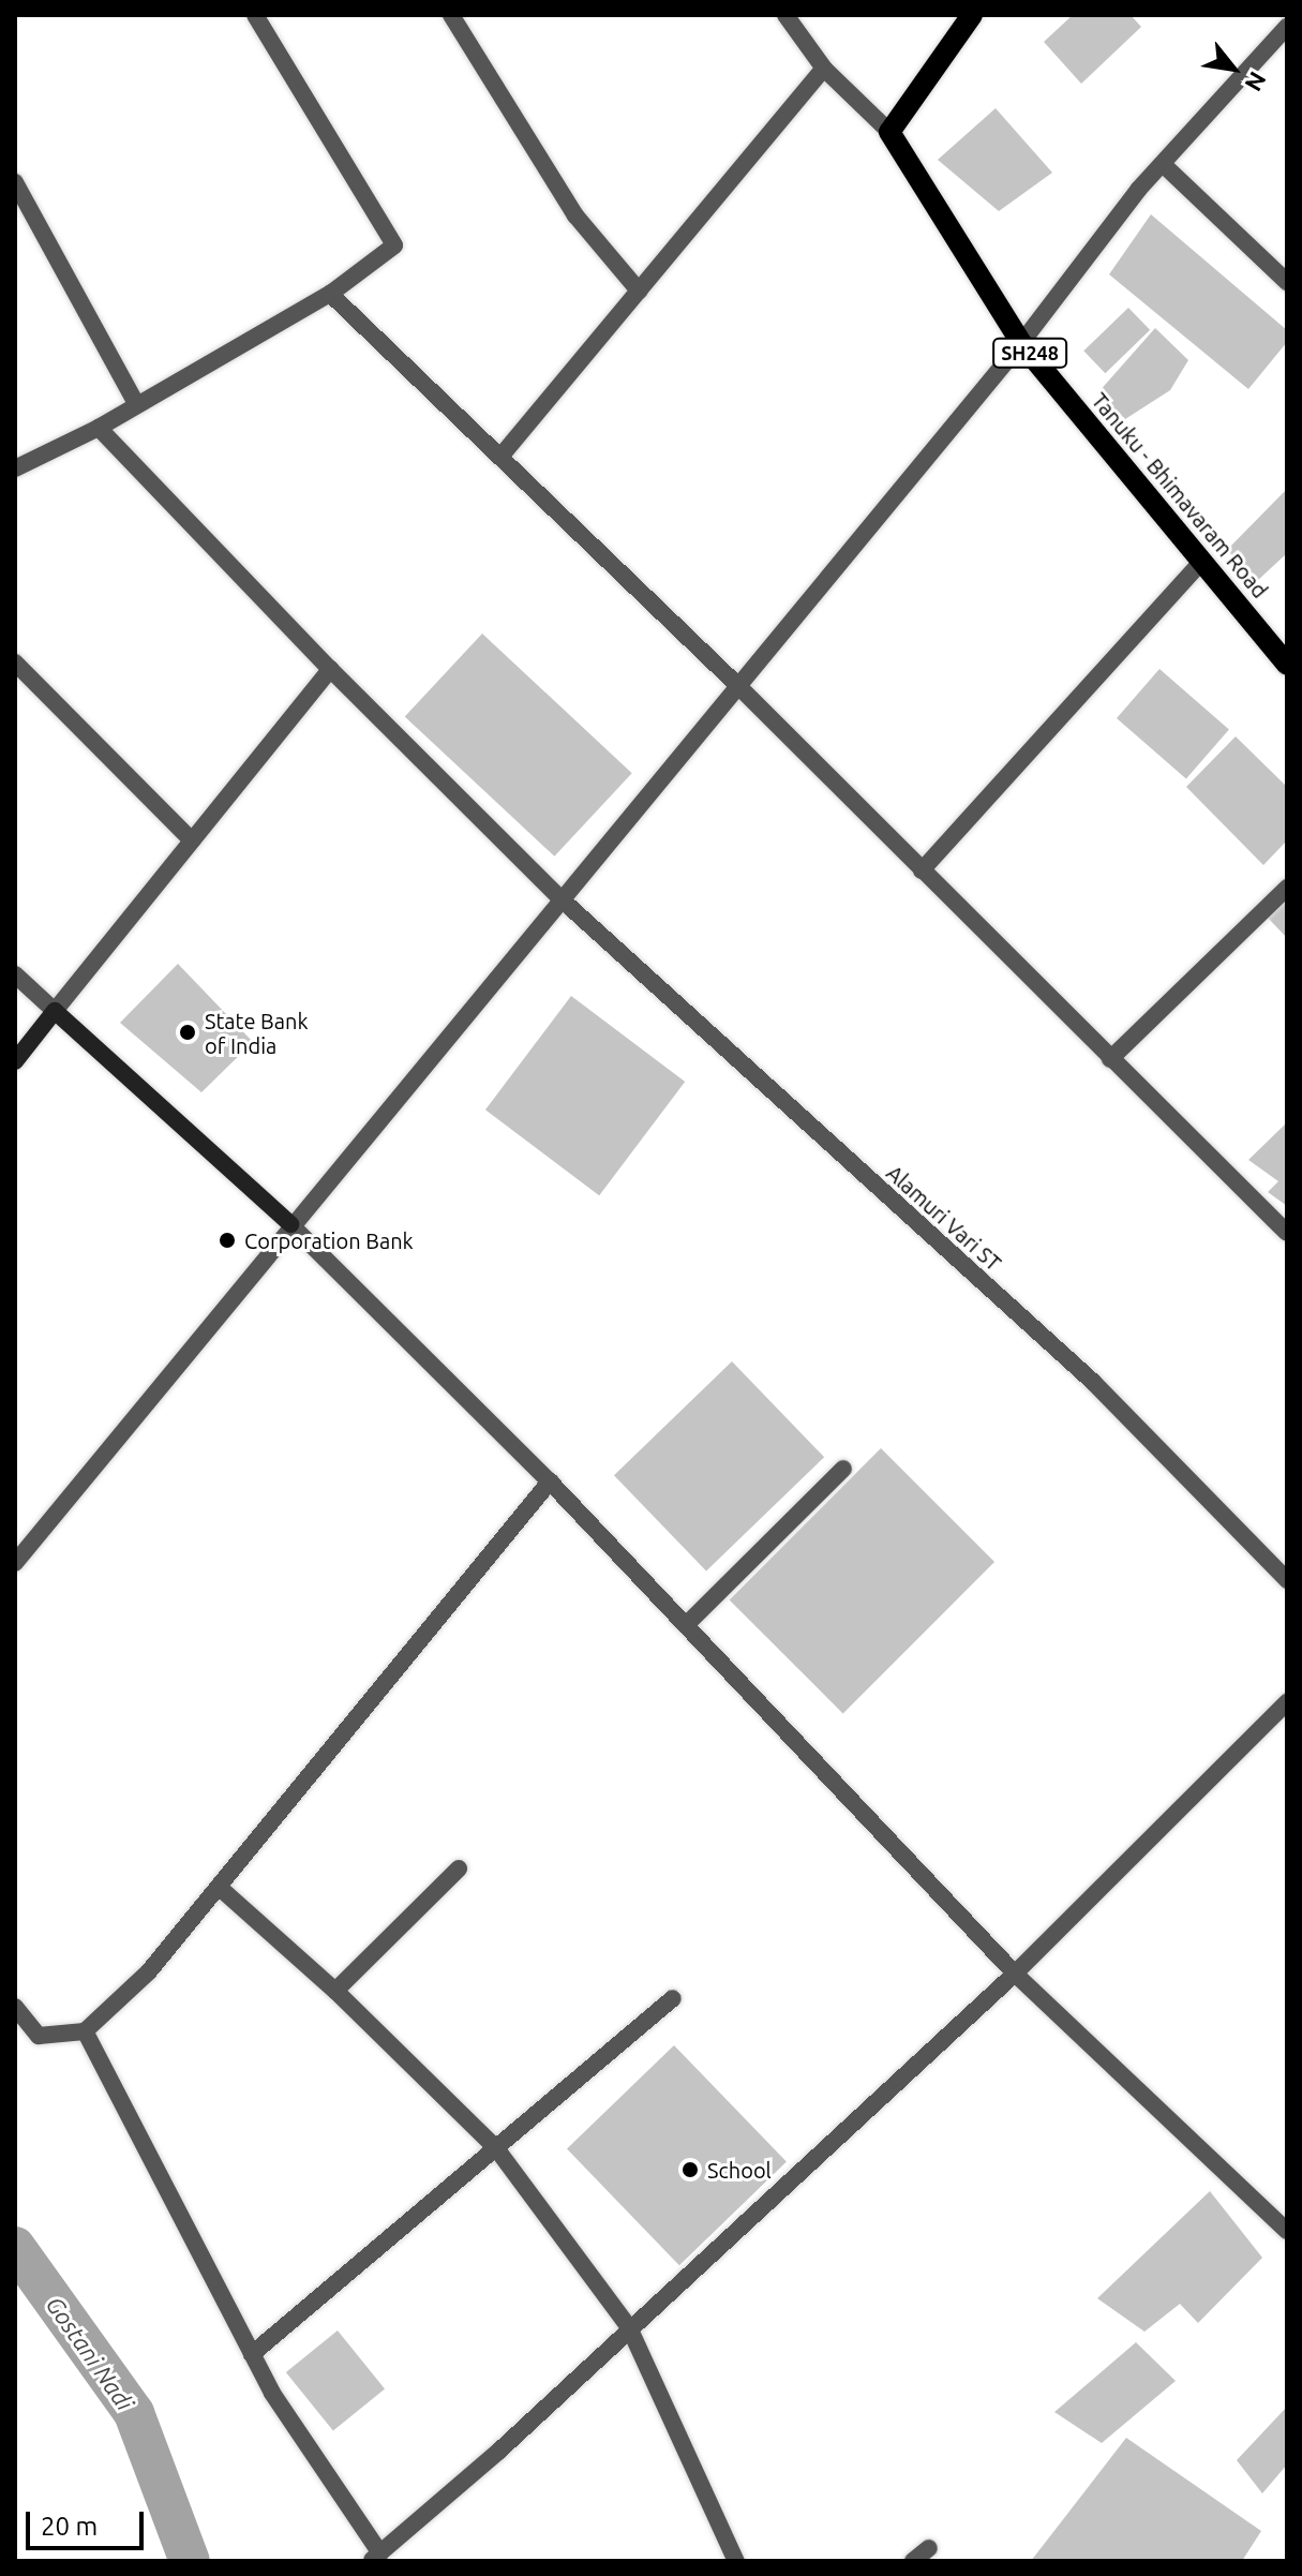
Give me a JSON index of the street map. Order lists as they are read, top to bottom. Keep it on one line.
{"streets":{"main road":["SH248","Tanuku - Bhimavaram Road"],"street":["Alamuri Vari ST"]},"water":["Gostani Nadi"],"places":["State Bank of India","Corporation Bank","School"],"scale_bar":"20 m","north":"bottom right"}
